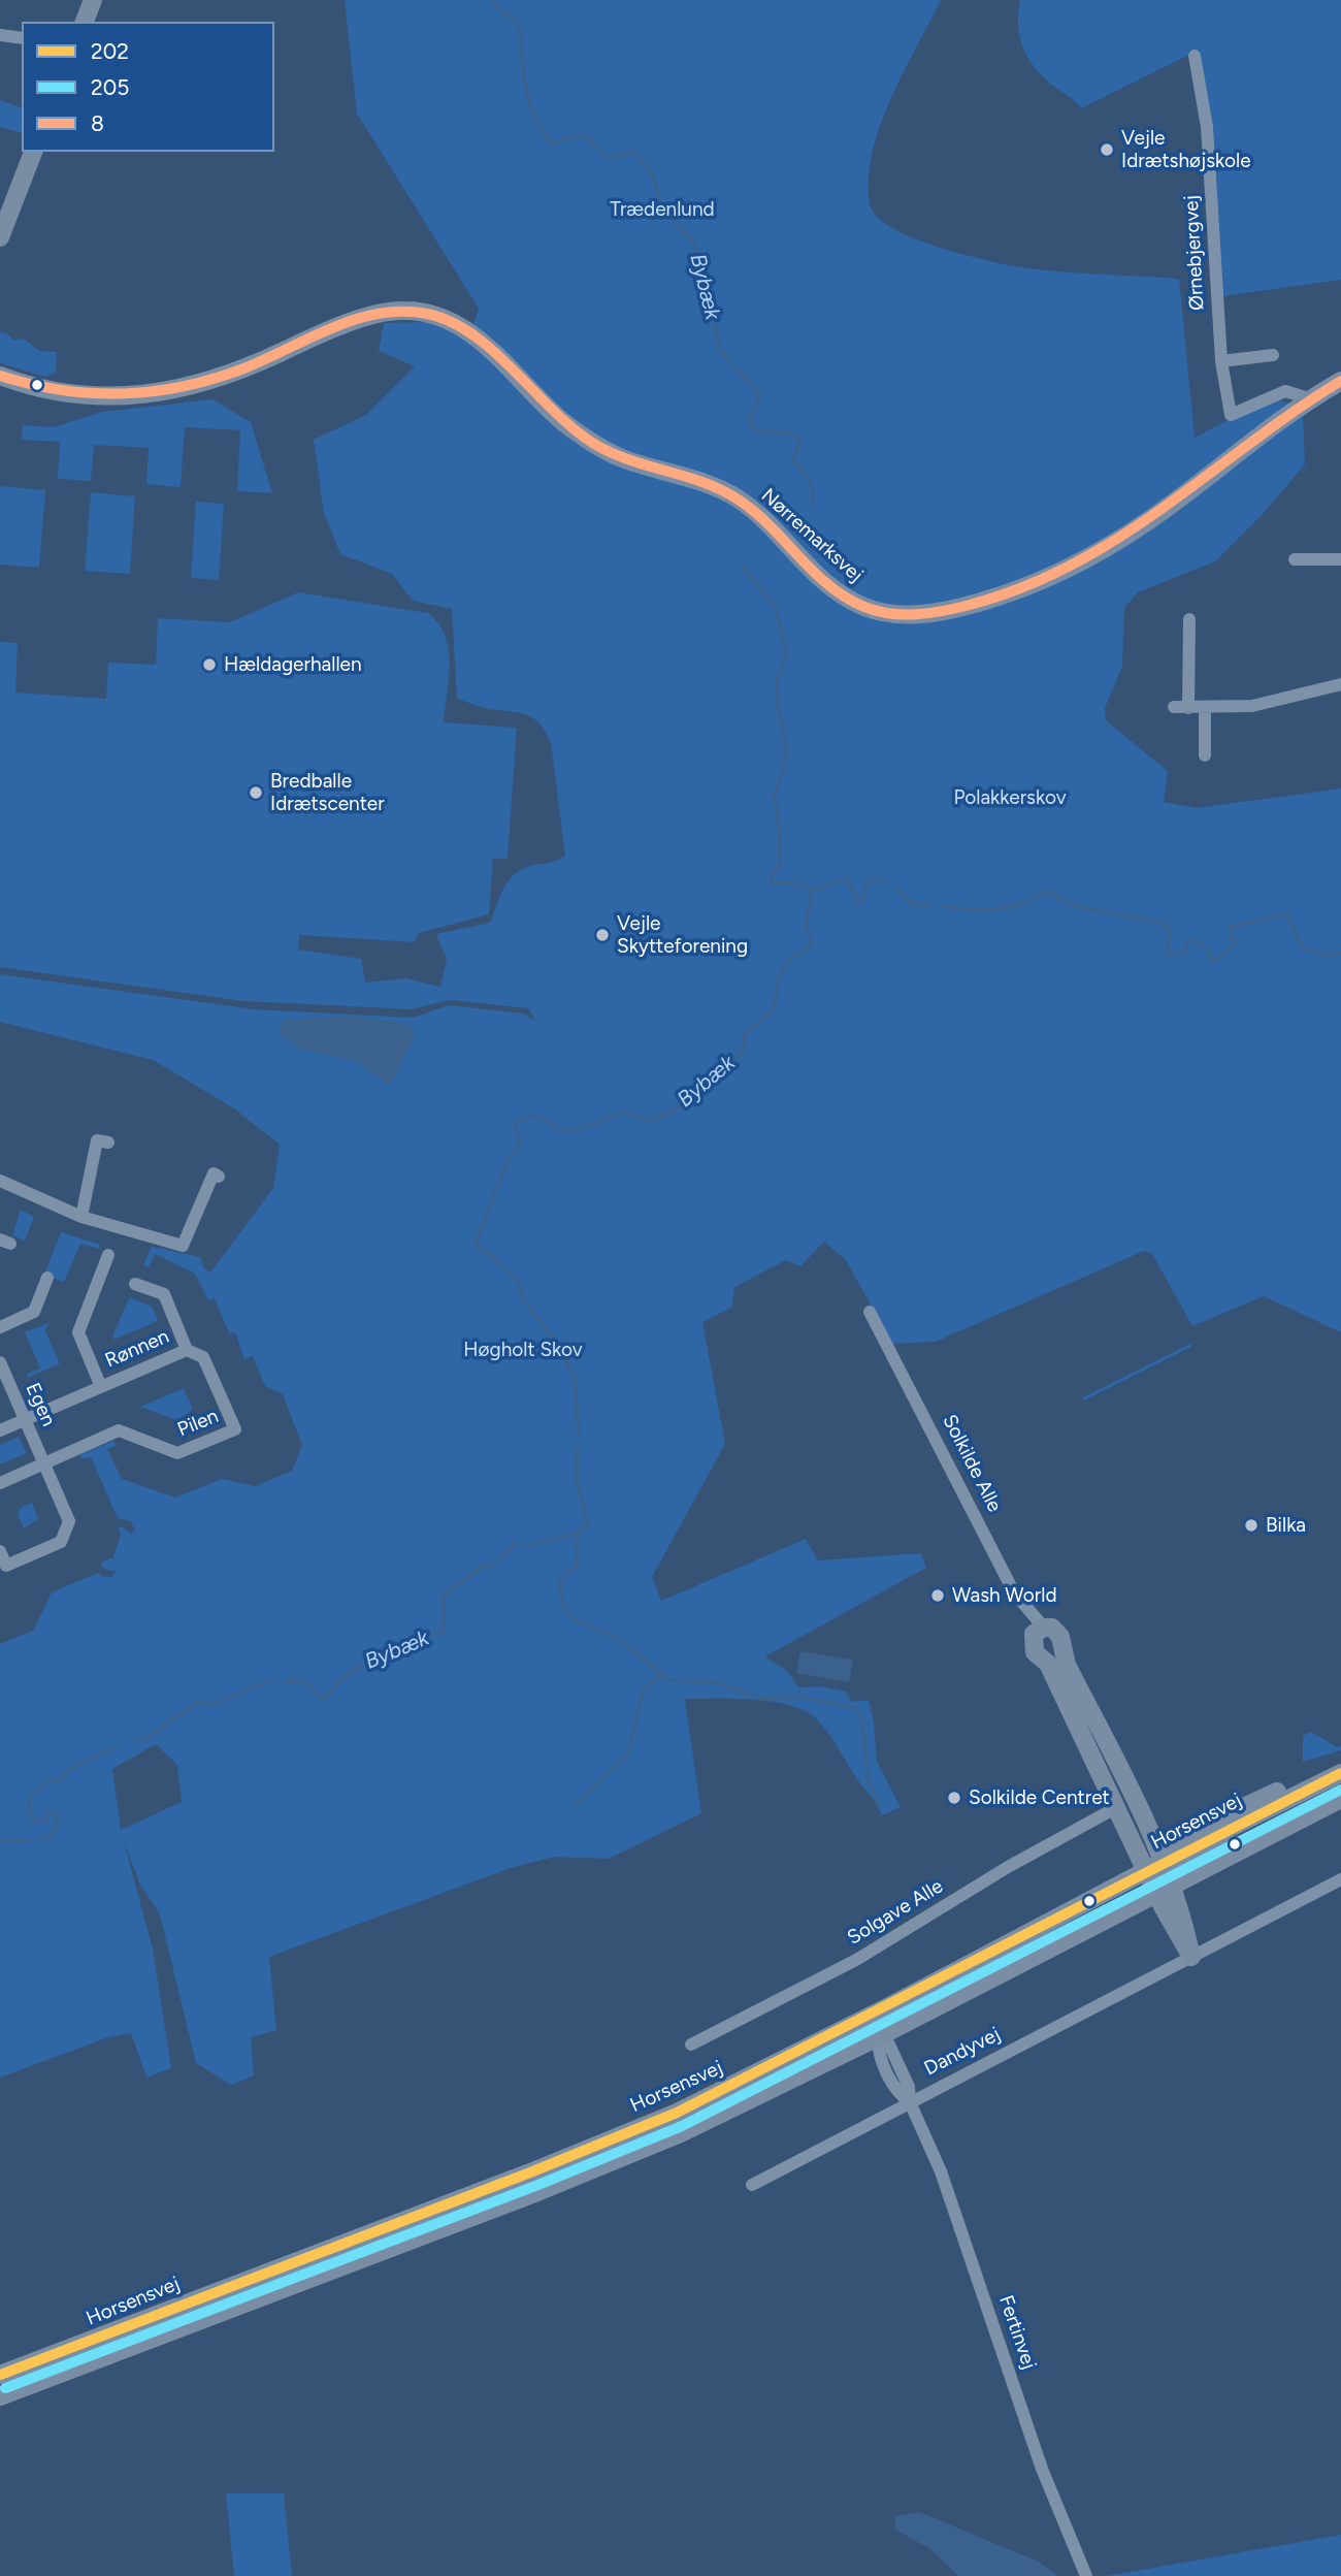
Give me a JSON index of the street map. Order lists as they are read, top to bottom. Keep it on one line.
{"streets":{"main road":["Nørremarksvej","Solkilde Alle","Horsensvej"],"street":["Ørnebjergvej","Rønnen","Egen","Pilen","Solgave Alle","Dandyvej","Fertinvej"]},"crossings":[["Ørnebjergvej","Nørremarksvej"],["Rønnen","Egen"],["Rønnen","Pilen"],["Egen","Pilen"],["Solkilde Alle","Horsensvej"],["Solkilde Alle","Solgave Alle"],["Horsensvej","Fertinvej"],["Dandyvej","Fertinvej"]],"water":["Bybæk"],"parks":["Trædenlund","Polakkerskov","Høgholt Skov"],"places":["Vejle Idrætshøjskole","Hældagerhallen","Bredballe Idrætscenter","Vejle Skytteforening","Bilka","Wash World","Solkilde Centret"],"lines":["transit line 8","transit line 202","transit line 205"],"legend":["202","205","8"]}
